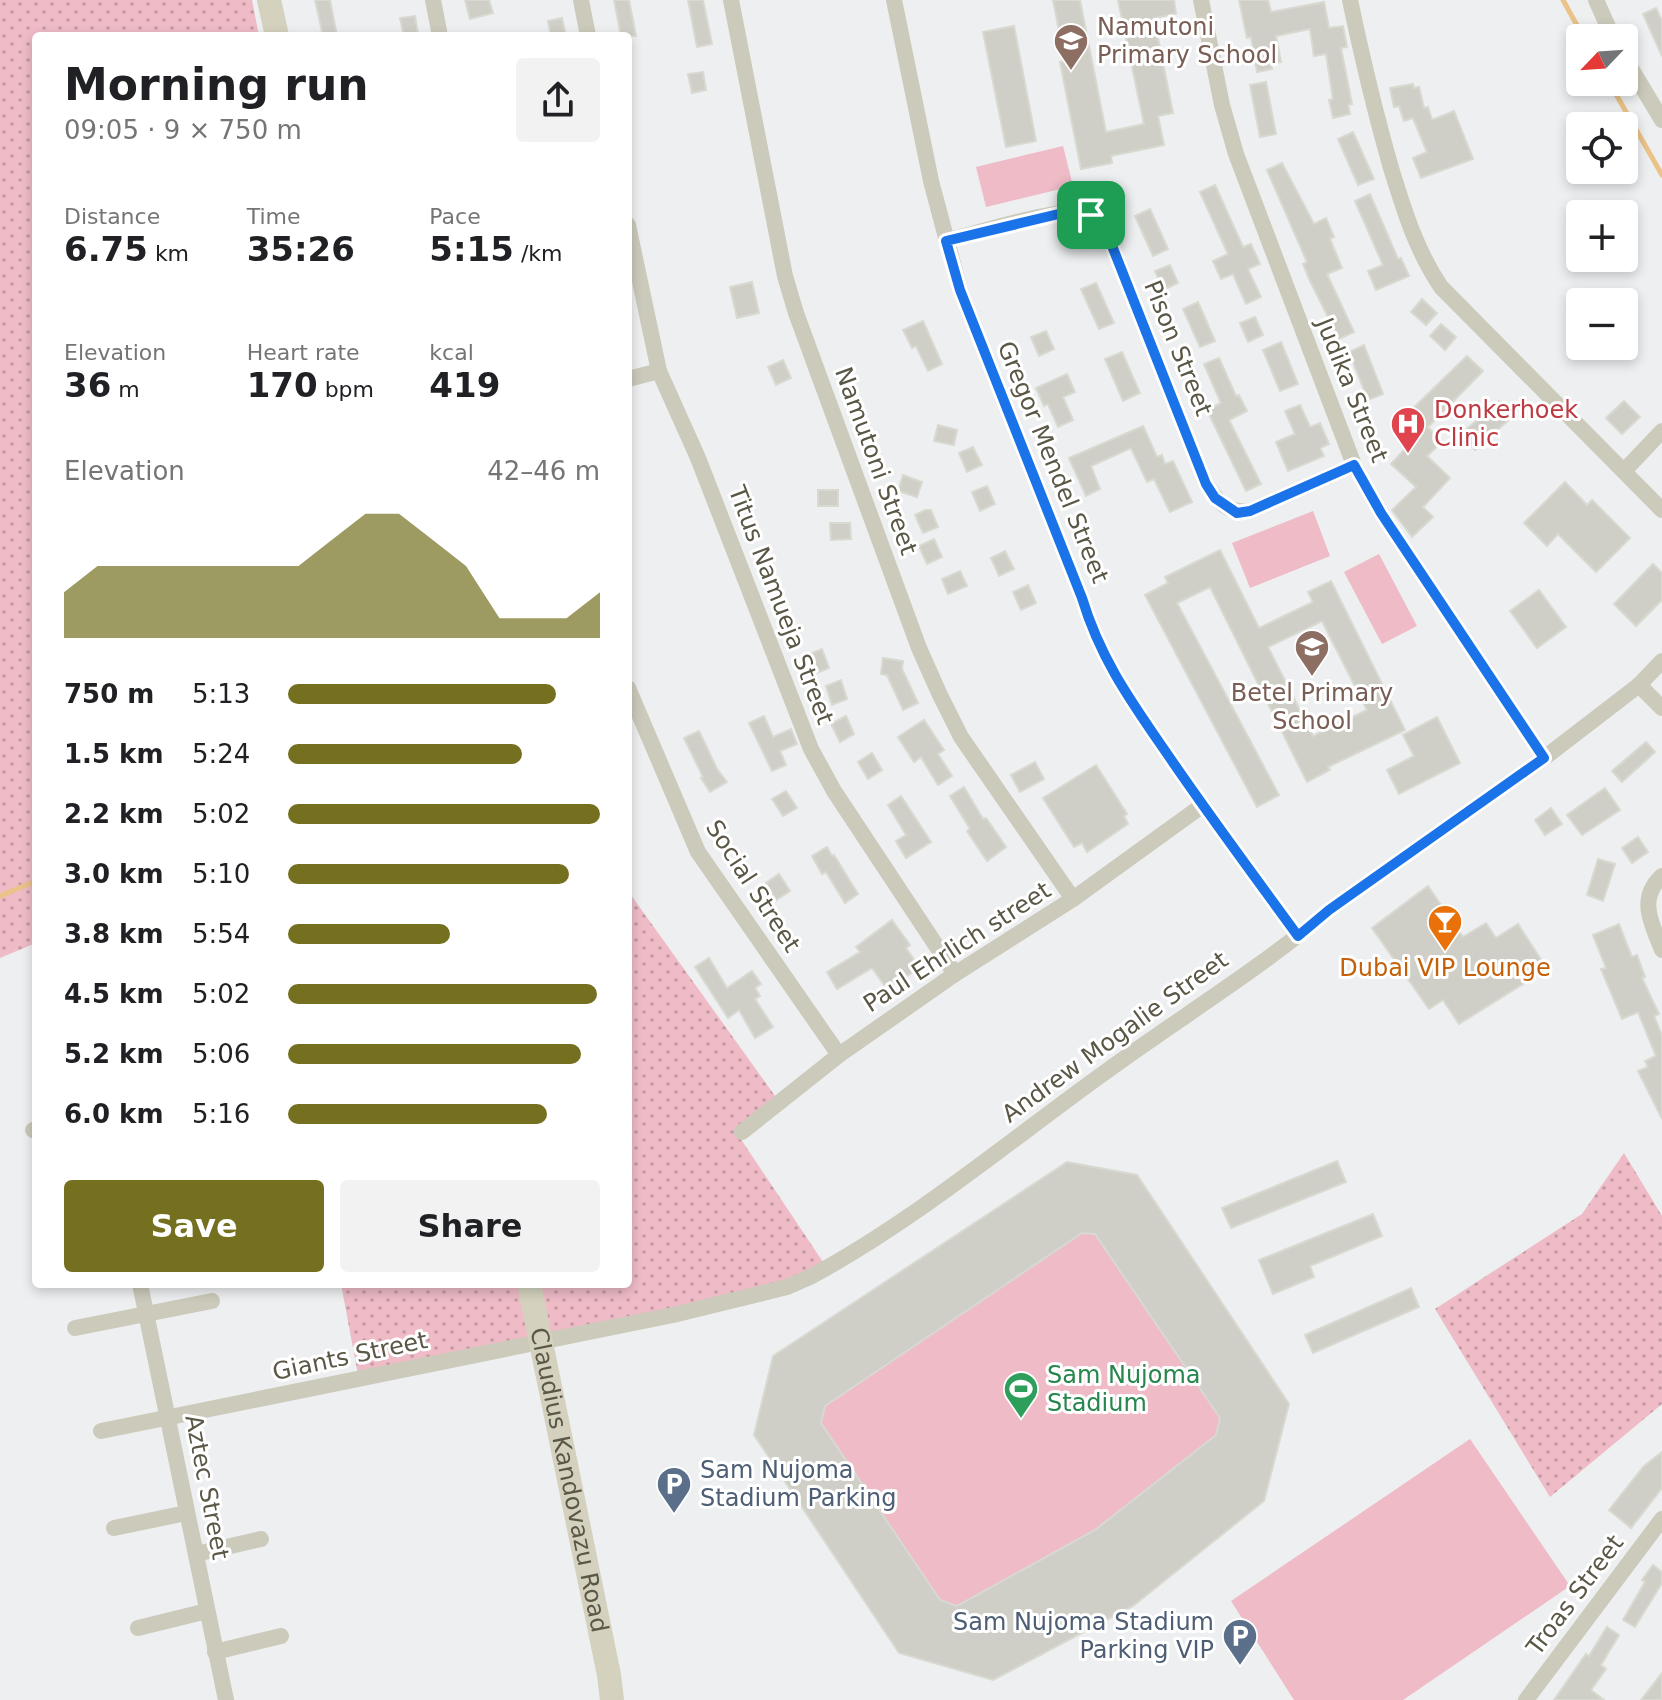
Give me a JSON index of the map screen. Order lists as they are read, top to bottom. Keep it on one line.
{"streets":{"street":["Pison Street","Judika Street","Namutoni Street","Gregor Mendel Street","Titus Namueja Street","Social Street","Paul Ehrlich street","Andrew Mogalie Street","Giants Street","Claudius Kandovazu Road","Aztec Street","Troas Street"]},"crossings":[["Pison Street","Judika Street"],["Pison Street","Gregor Mendel Street"],["Judika Street","Andrew Mogalie Street"],["Namutoni Street","Paul Ehrlich street"],["Gregor Mendel Street","Paul Ehrlich street"],["Gregor Mendel Street","Andrew Mogalie Street"],["Titus Namueja Street","Paul Ehrlich street"],["Social Street","Paul Ehrlich street"],["Andrew Mogalie Street","Giants Street"],["Andrew Mogalie Street","Claudius Kandovazu Road"],["Giants Street","Claudius Kandovazu Road"],["Giants Street","Aztec Street"]],"places":{"school or university":["Namutoni Primary School","Betel Primary School"],"hospital":["Donkerhoek Clinic"],"bar":["Dubai VIP Lounge"],"sports":["Sam Nujoma Stadium"],"parking":["Sam Nujoma Stadium Parking","Sam Nujoma Stadium Parking VIP"]},"north":"bottom left","page":{"map_buttons":["+","−"],"heading":["Morning run","09:05 · 9 × 750 m"],"stats":[["Distance","6.75 km"],["Time","35:26"],["Pace","5:15 /km"],["Elevation","36 m"],["Heart rate","170 bpm"],["kcal","419"]],"chart":["Elevation","42–46 m"],"list":[{"name":"750 m","note":"5:13"},{"name":"1.5 km","note":"5:24"},{"name":"2.2 km","note":"5:02"},{"name":"3.0 km","note":"5:10"},{"name":"3.8 km","note":"5:54"},{"name":"4.5 km","note":"5:02"},{"name":"5.2 km","note":"5:06"},{"name":"6.0 km","note":"5:16"}],"buttons":["Save","Share"]}}
